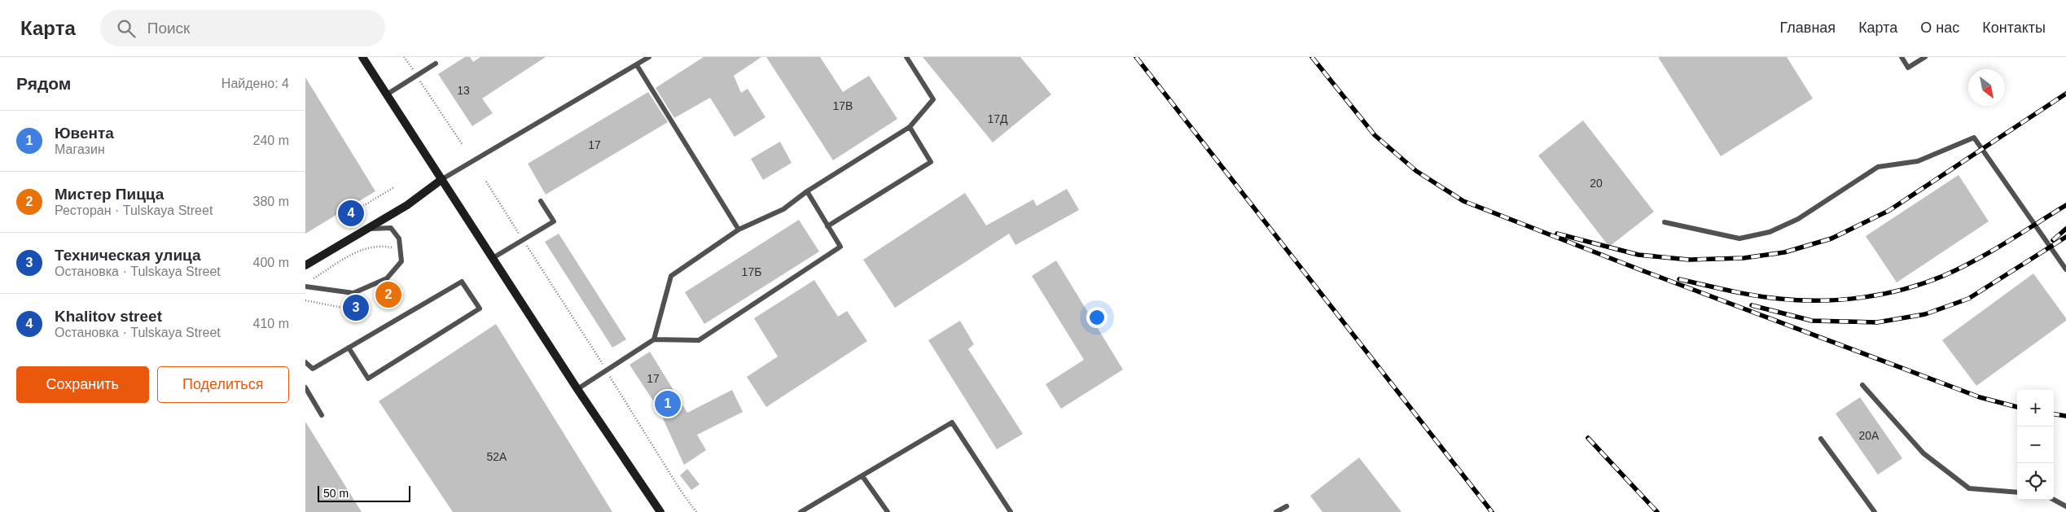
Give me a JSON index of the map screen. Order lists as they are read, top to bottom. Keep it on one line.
{"house_numbers":["13","17В","17Д","17","20","17Б","17","20А","52А"],"scale_bar":"50 m","north":"bottom right","page":{"header":"Карта","search":"Поиск","nav":["Главная","Карта","О нас","Контакты"],"heading":["Рядом","Найдено: 4"],"list":[{"mark":"1","name":"Ювента","note":"Магазин","value":"240 m"},{"mark":"2","name":"Мистер Пицца","note":"Ресторан · Tulskaya Street","value":"380 m"},{"mark":"3","name":"Техническая улица","note":"Остановка · Tulskaya Street","value":"400 m"},{"mark":"4","name":"Khalitov street","note":"Остановка · Tulskaya Street","value":"410 m"}],"pins":["4","2","3","1"],"buttons":["Сохранить","Поделиться"],"map_buttons":["+","−"],"scale":"50 m"}}
